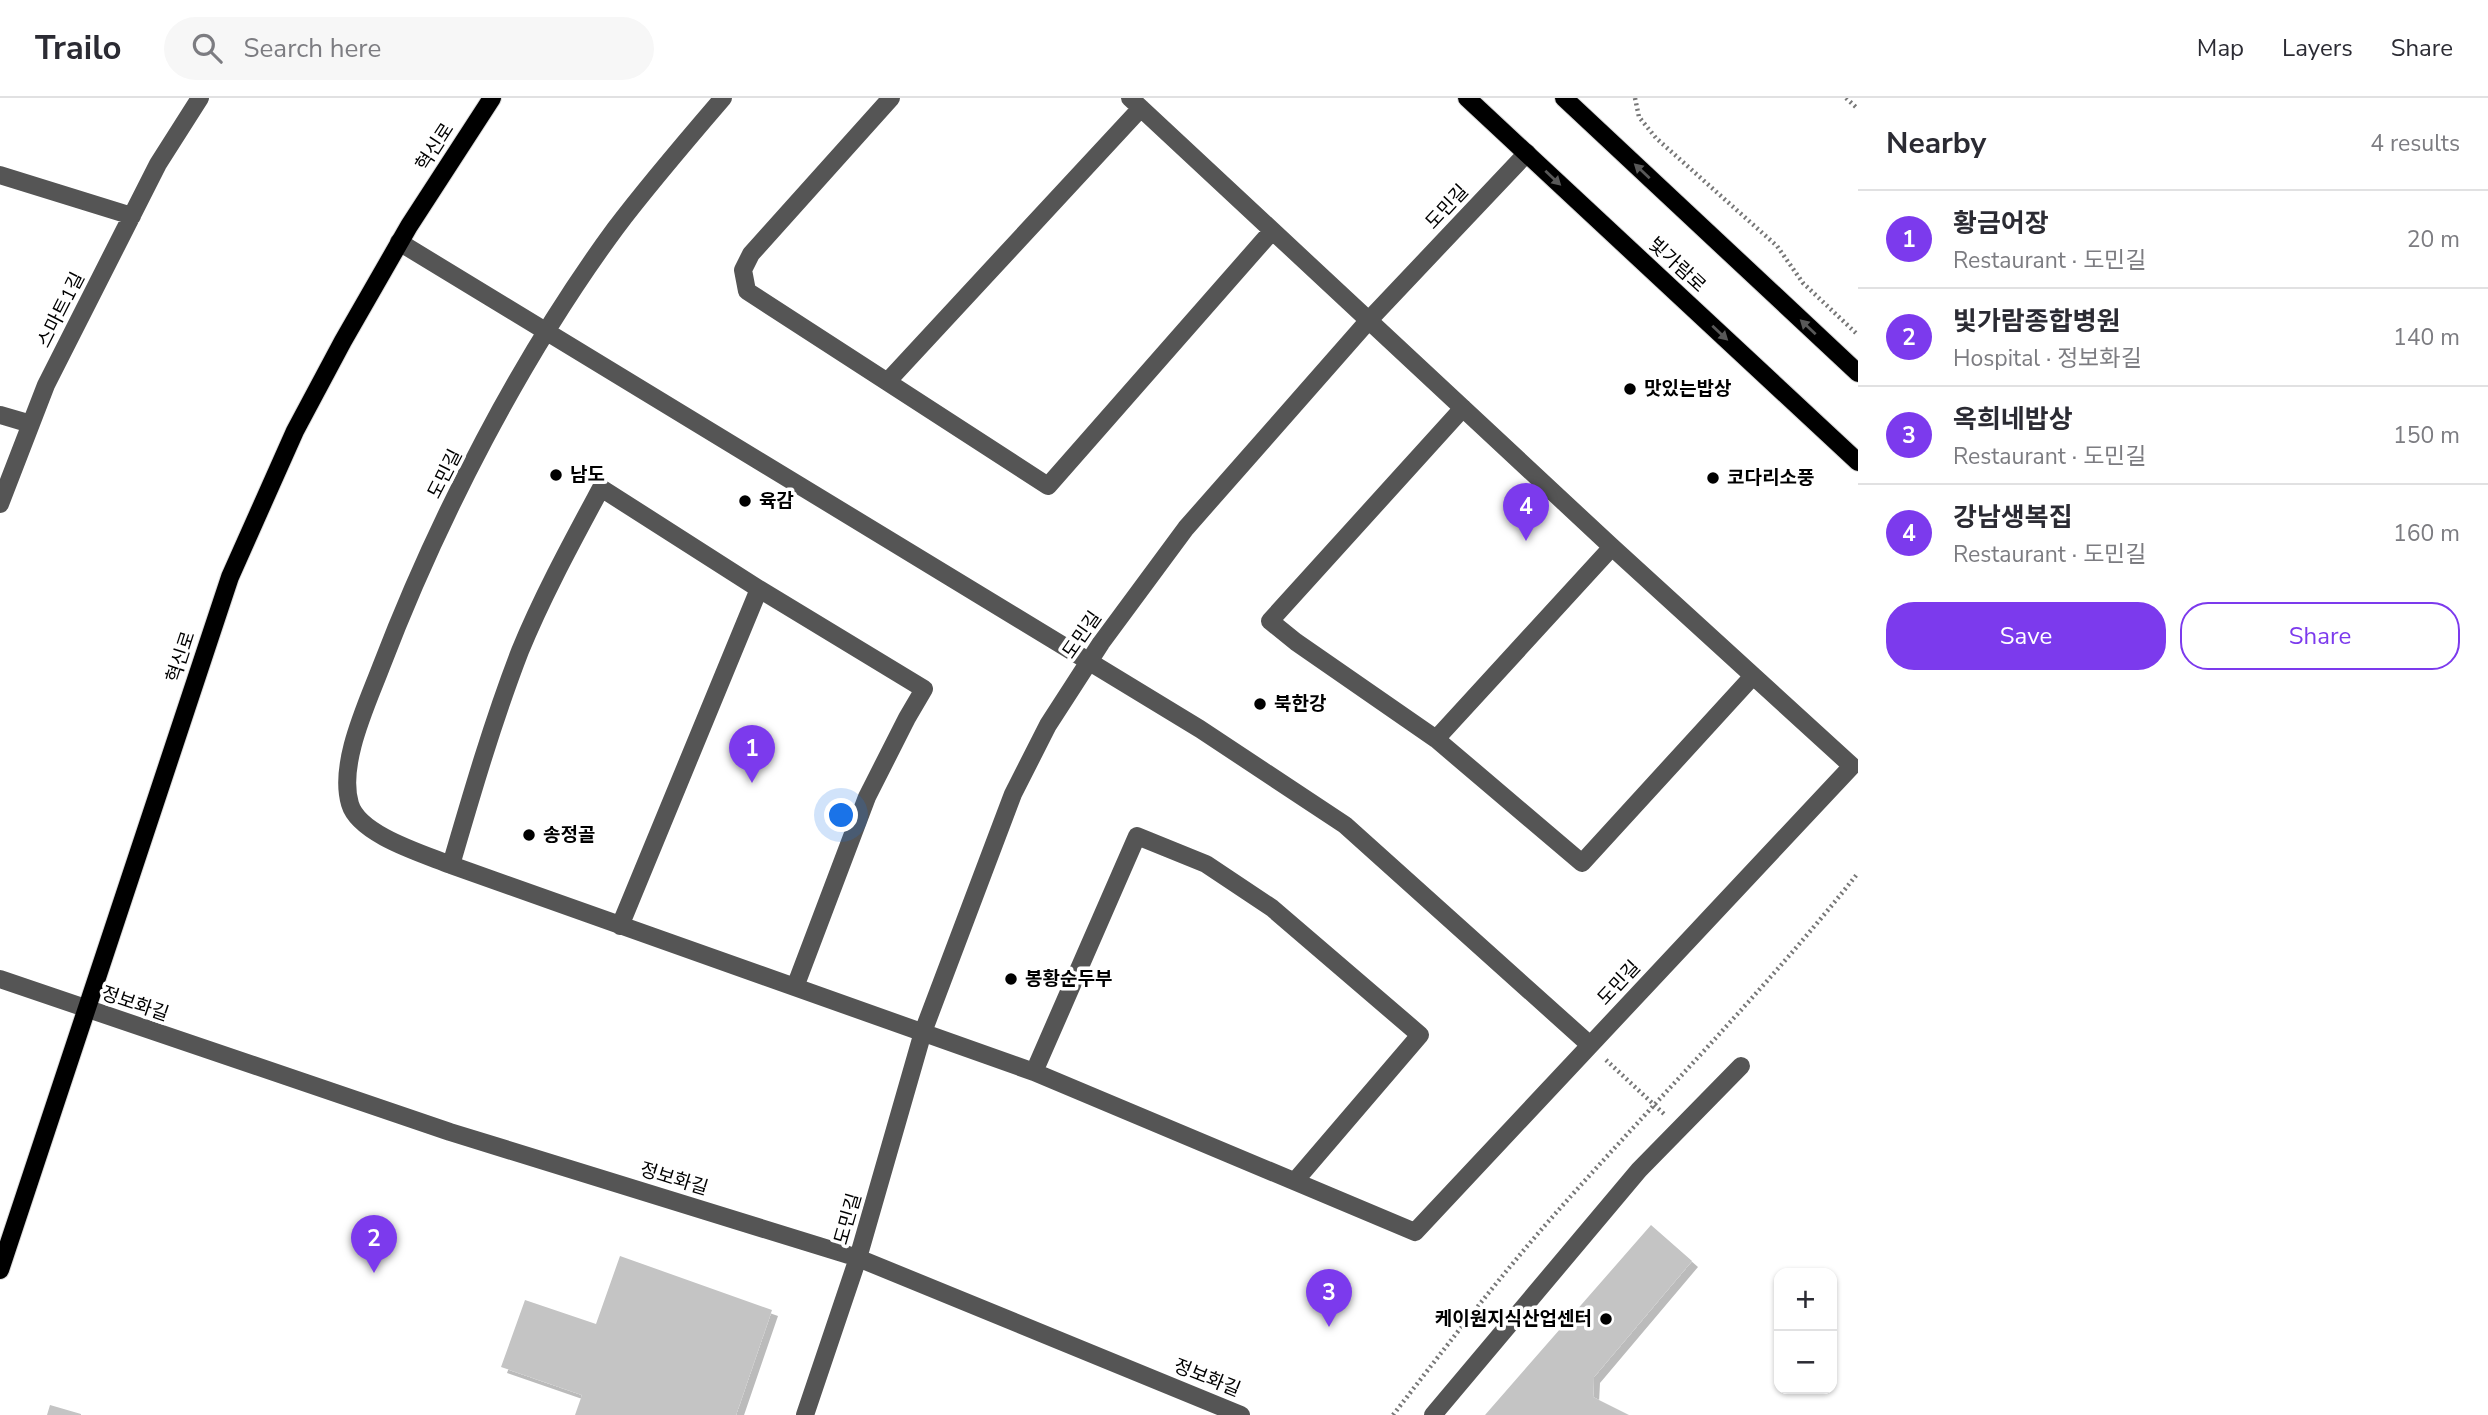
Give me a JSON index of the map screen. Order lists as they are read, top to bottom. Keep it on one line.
{"streets":{"main road":["혁신로","빛가람로"],"street":["도민길","스마트1길","정보화길"]},"crossings":[["혁신로","정보화길"],["도민길","빛가람로"],["도민길","정보화길"]],"places":["맛있는밥상","남도","코다리소풍","육감","북한강","송정골","봉황순두부","케이원지식산업센터"],"page":{"header":"Trailo","search":"Search here","nav":["Map","Layers","Share"],"heading":["Nearby","4 results"],"list":[{"mark":"1","name":"황금어장","note":"Restaurant · 도민길","value":"20 m"},{"mark":"2","name":"빛가람종합병원","note":"Hospital · 정보화길","value":"140 m"},{"mark":"3","name":"옥희네밥상","note":"Restaurant · 도민길","value":"150 m"},{"mark":"4","name":"강남생복집","note":"Restaurant · 도민길","value":"160 m"}],"pins":["4","1","2","3"],"buttons":["Save","Share"],"map_buttons":["+","−"]}}
